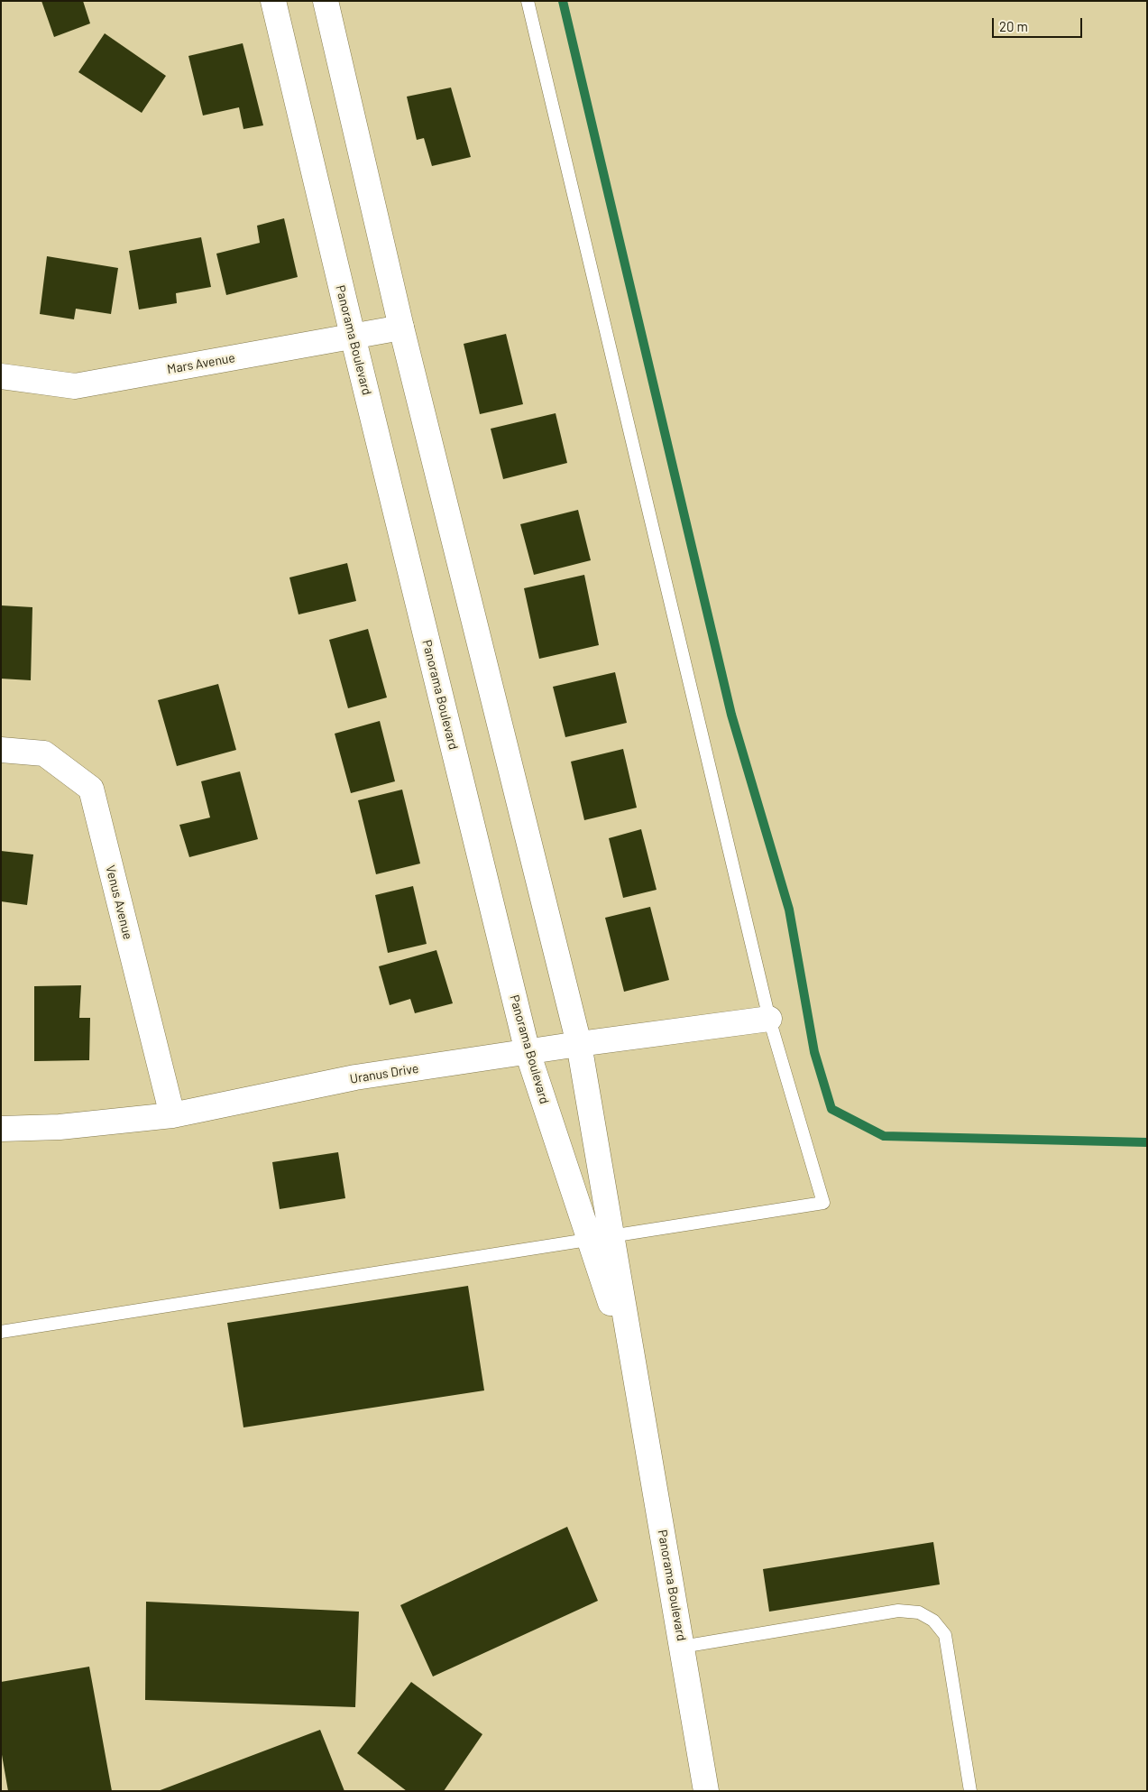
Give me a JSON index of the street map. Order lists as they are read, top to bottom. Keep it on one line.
{"streets":{"main road":["Panorama Boulevard","Mars Avenue","Venus Avenue","Uranus Drive"]},"crossings":[["Panorama Boulevard","Mars Avenue"],["Panorama Boulevard","Uranus Drive"],["Venus Avenue","Uranus Drive"]],"scale_bar":"20 m"}
